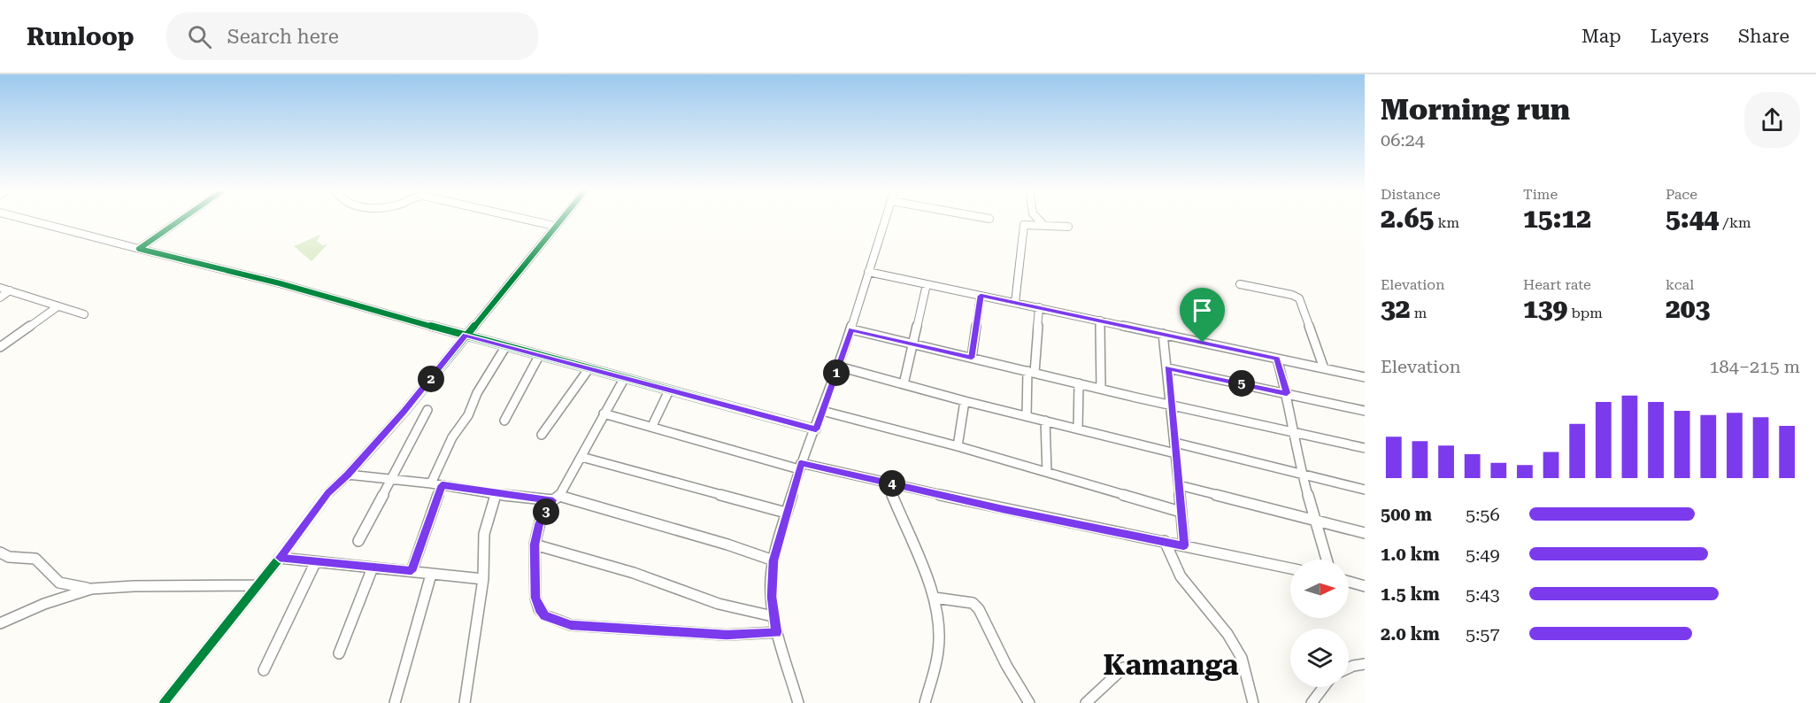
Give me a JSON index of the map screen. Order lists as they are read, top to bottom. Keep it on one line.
{"districts":["Kamanga"],"north":"right","page":{"header":"Runloop","search":"Search here","nav":["Map","Layers","Share"],"heading":["Morning run","06:24"],"stats":[["Distance","2.65 km"],["Time","15:12"],["Pace","5:44 /km"],["Elevation","32 m"],["Heart rate","139 bpm"],["kcal","203"]],"chart":["Elevation","184–215 m"],"pins":["1","2","5","4","3"],"list":[{"name":"500 m","note":"5:56"},{"name":"1.0 km","note":"5:49"},{"name":"1.5 km","note":"5:43"},{"name":"2.0 km","note":"5:57"}]}}
